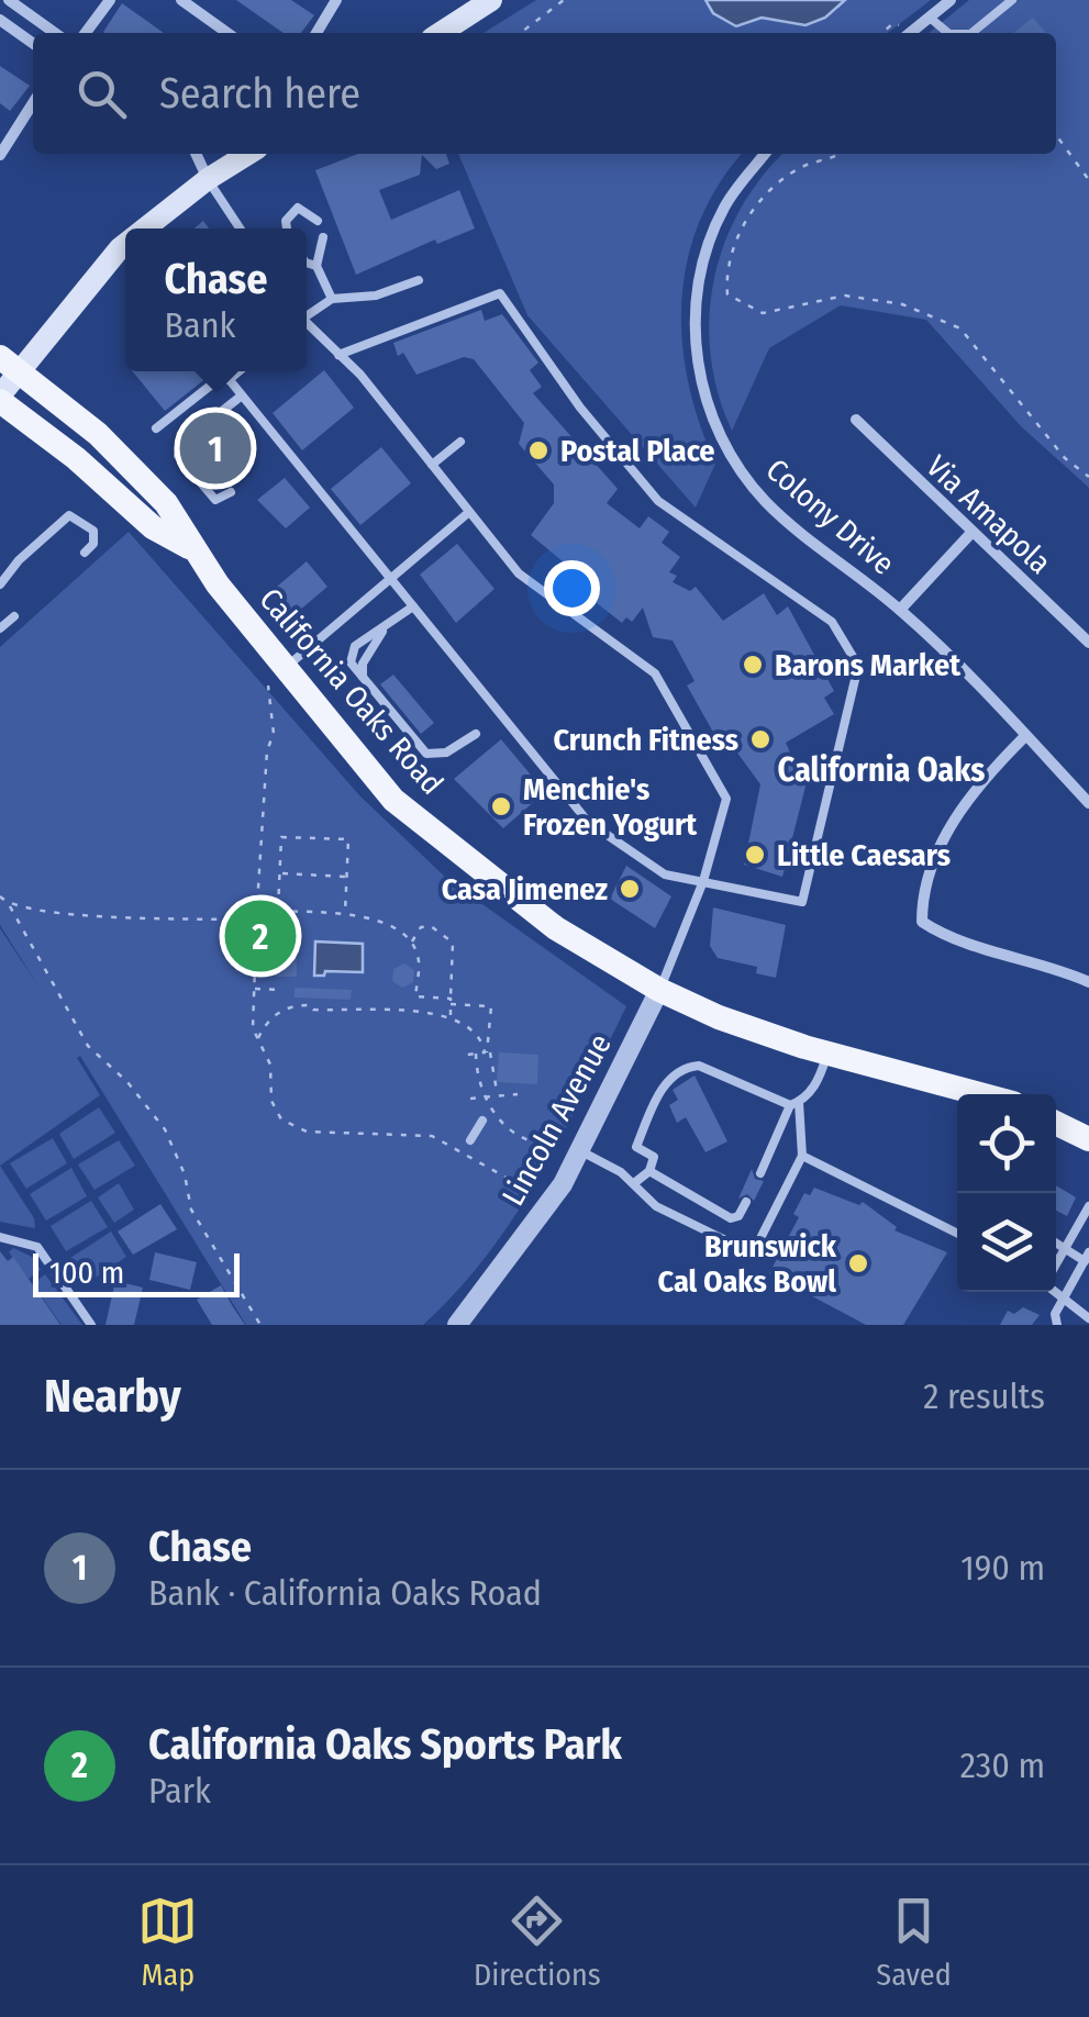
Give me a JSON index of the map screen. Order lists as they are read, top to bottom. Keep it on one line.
{"streets":{"main road":["California Oaks Road"],"street":["Via Amapola","Colony Drive","Lincoln Avenue"]},"crossings":[["California Oaks Road","Lincoln Avenue"]],"districts":["California Oaks"],"places":["Postal Place","Barons Market","Crunch Fitness","Menchie's Frozen Yogurt","Little Caesars","Casa Jimenez","Brunswick Cal Oaks Bowl"],"scale_bar":"100 m","page":{"search":"Search here","popup":["Chase","Bank"],"pins":["1","2"],"scale":"100 m","heading":["Nearby","2 results"],"list":[{"mark":"1","name":"Chase","note":"Bank · California Oaks Road","value":"190 m"},{"mark":"2","name":"California Oaks Sports Park","note":"Park","value":"230 m"}],"nav":["Map","Directions","Saved"]}}
